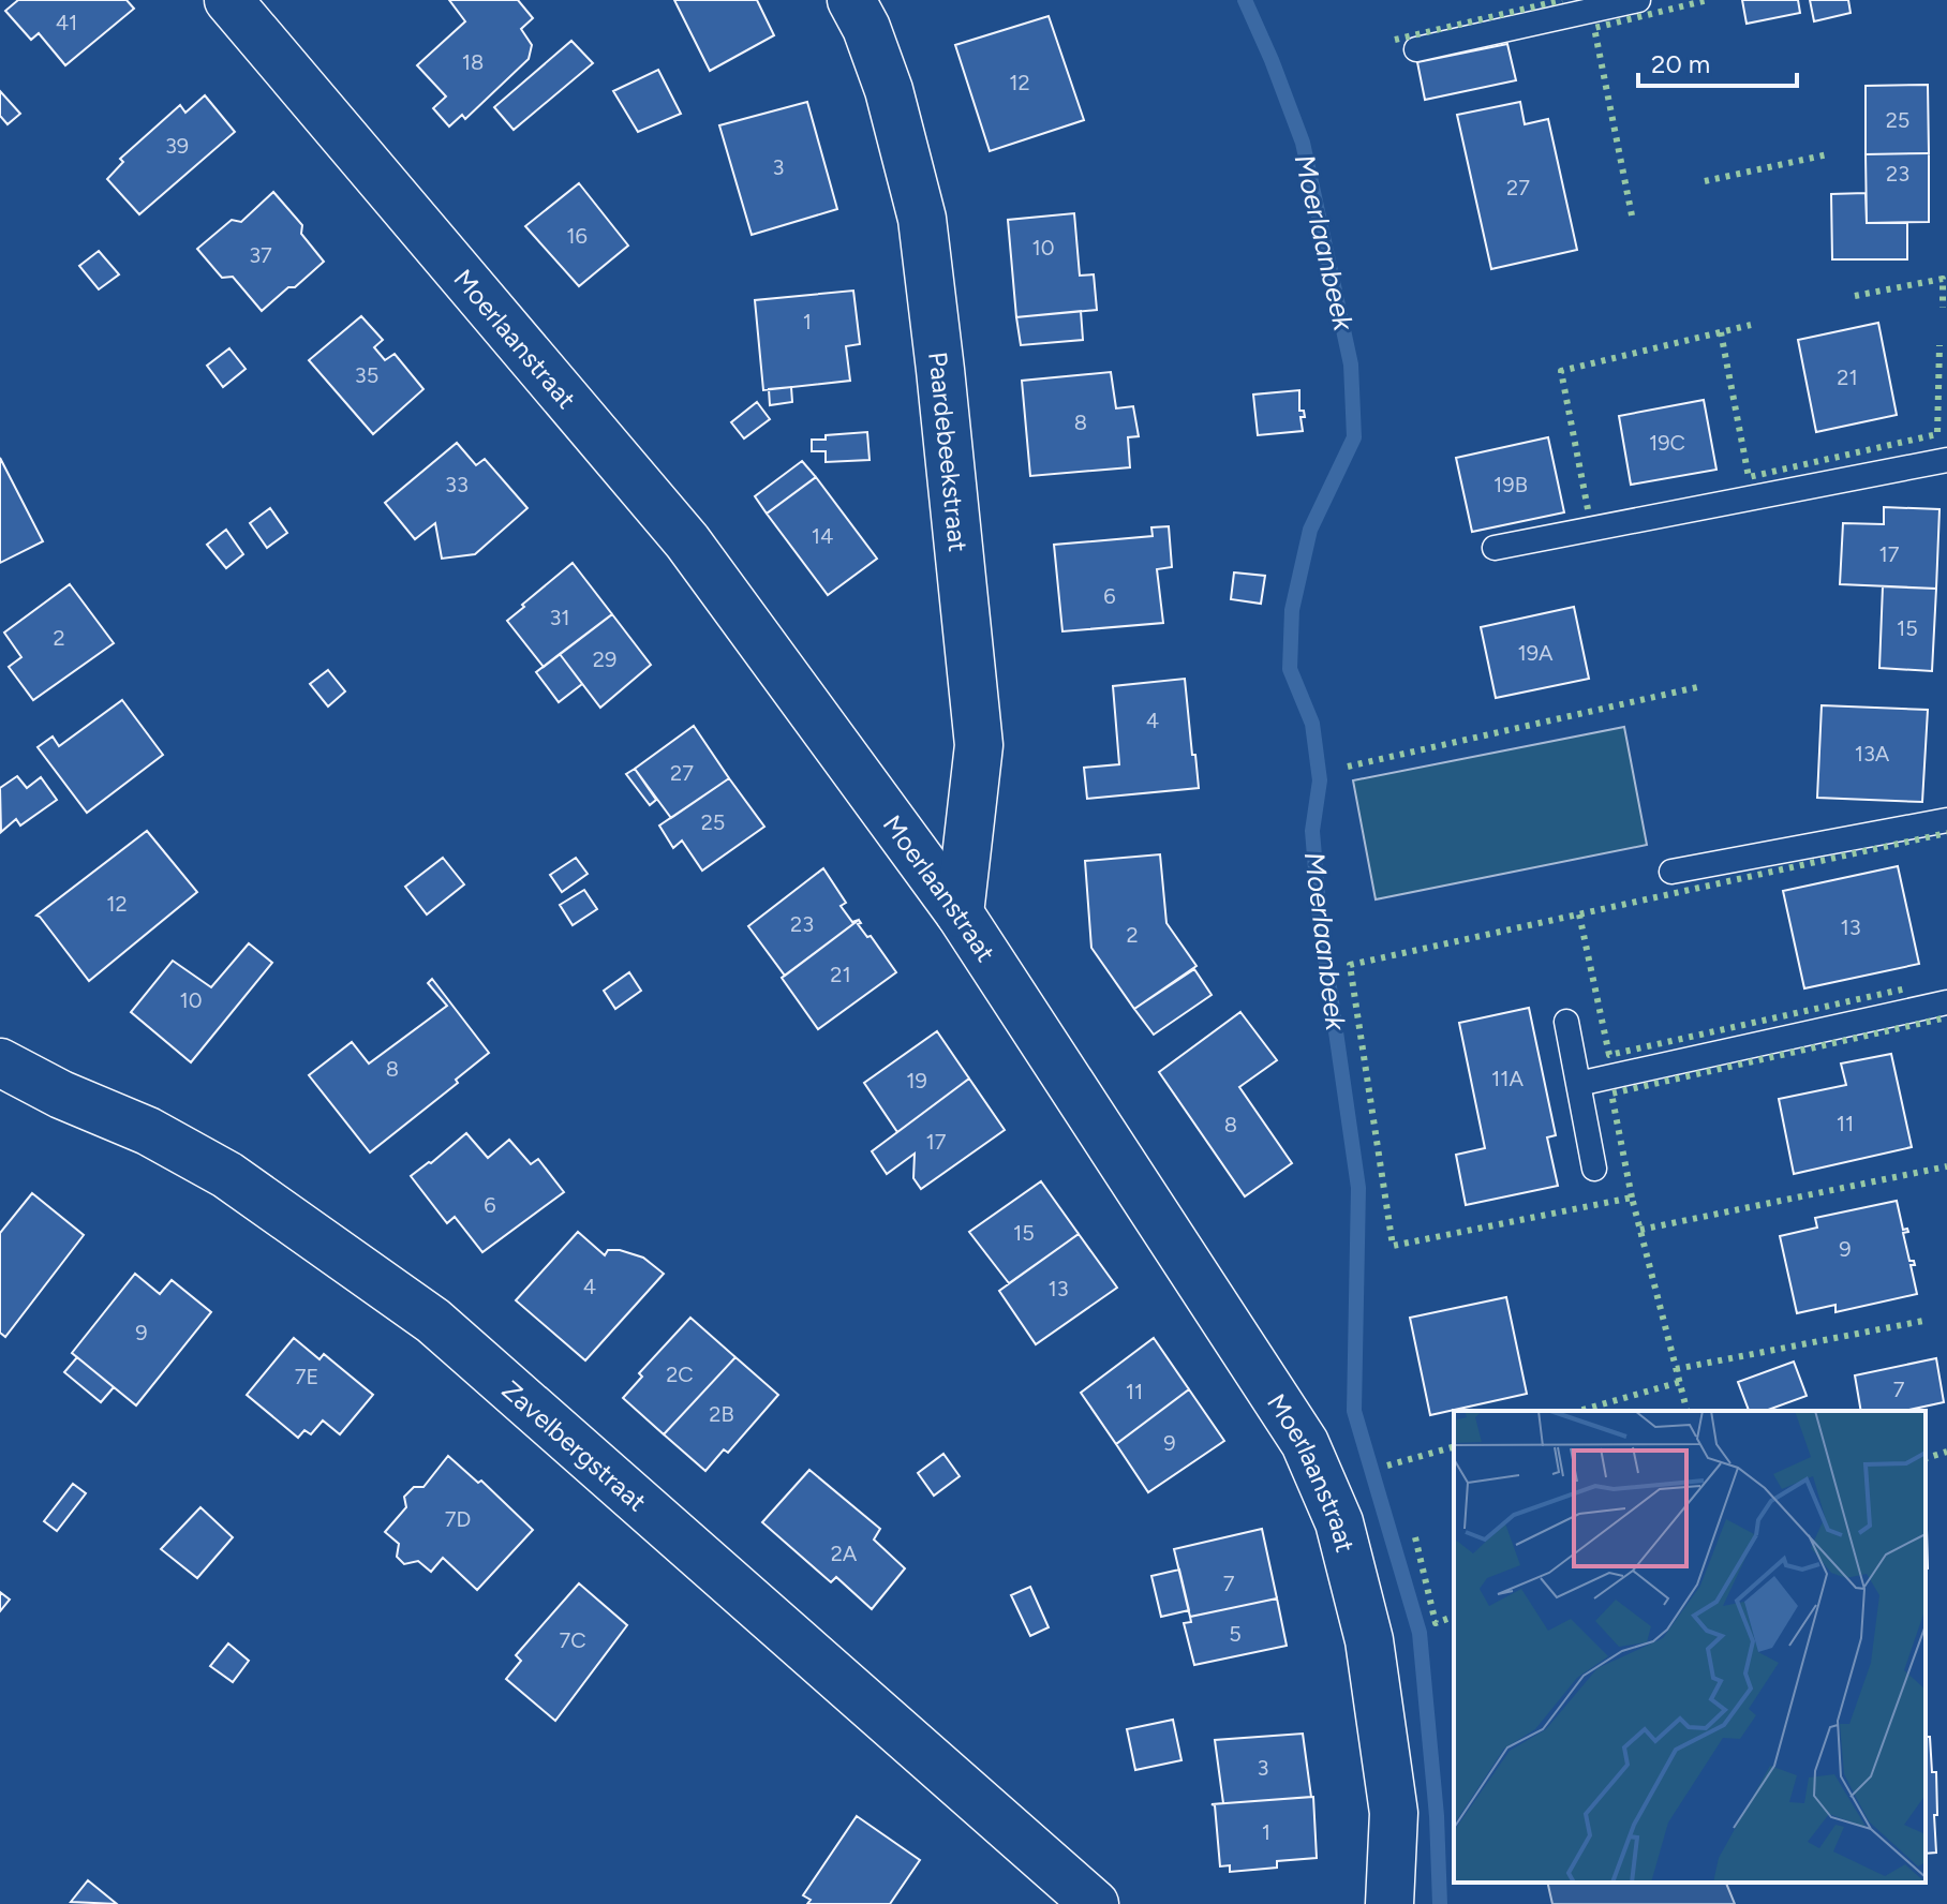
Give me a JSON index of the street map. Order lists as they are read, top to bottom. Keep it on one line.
{"streets":{"street":["Moerlaanstraat","Paardebeekstraat","Zavelbergstraat"]},"crossings":[["Moerlaanstraat","Paardebeekstraat"]],"water":["Moerlaanbeek"],"house_numbers":["41","18","12","25","39","3","23","27","16","10","37","1","35","21","8","19C","33","19B","14","17","6","31","15","2","19A","29","4","13A","27","25","12","23","13","2","21","10","8","11A","19","11","8","17","6","15","9","4","13","9","2C","7E","7","11","2B","9","7D","2A","7","5","7C","3","1"],"scale_bar":"20 m"}
